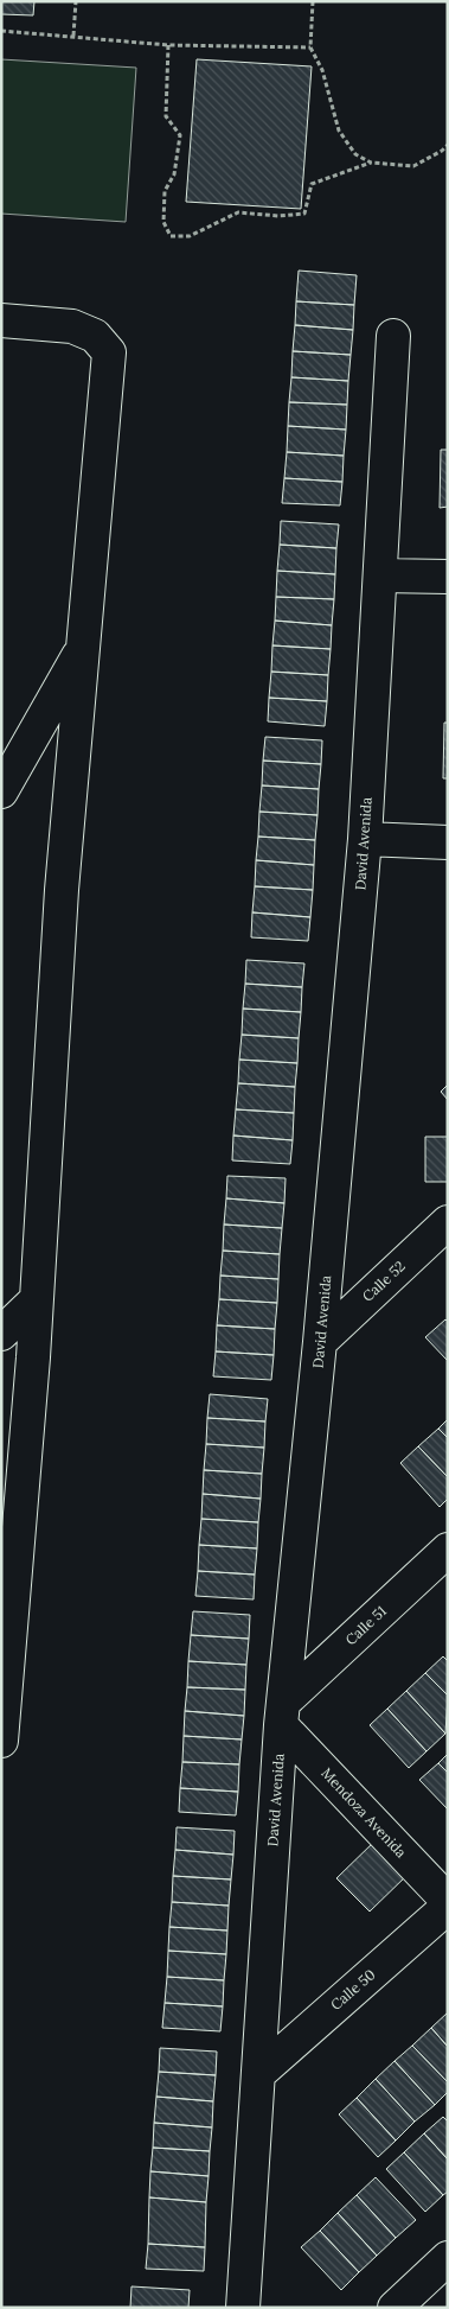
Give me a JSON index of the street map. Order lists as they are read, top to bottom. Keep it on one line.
{"streets":{"street":["David Avenida","Calle 52","Calle 51","Mendoza Avenida","Calle 50"]},"crossings":[["David Avenida","Calle 52"],["David Avenida","Calle 51"],["David Avenida","Mendoza Avenida"],["David Avenida","Calle 50"],["Calle 51","Mendoza Avenida"]]}
